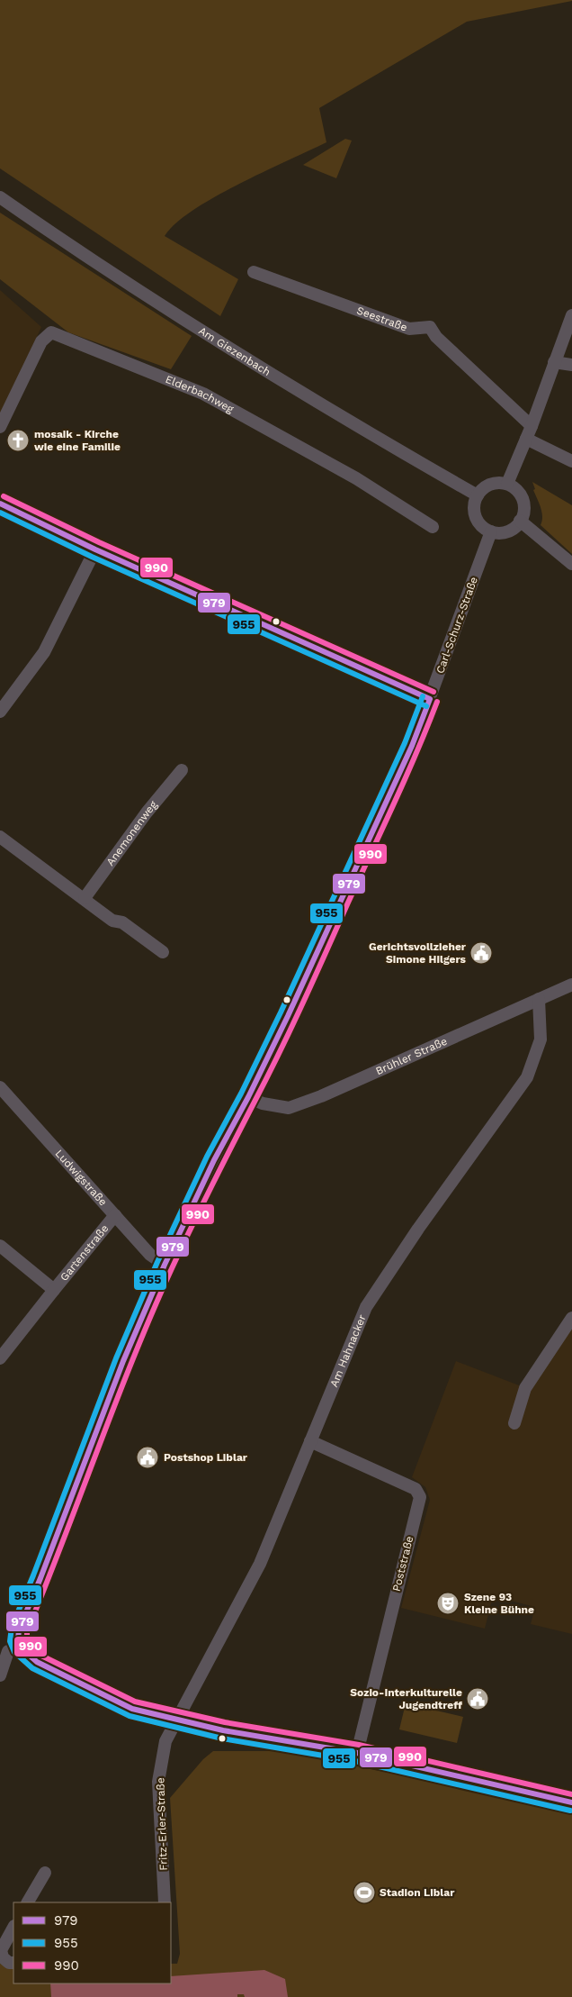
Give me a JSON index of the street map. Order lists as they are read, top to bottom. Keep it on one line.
{"streets":{"street":["Seestraße","Am Giezenbach","Elderbachweg","Carl-Schurz-Straße","Anemonenweg","Brühler Straße","Ludwigstraße","Gartenstraße","Am Hahnacker","Poststraße","Fritz-Erler-Straße"]},"crossings":[["Am Giezenbach","Carl-Schurz-Straße"],["Carl-Schurz-Straße","Brühler Straße"],["Carl-Schurz-Straße","Ludwigstraße"],["Brühler Straße","Am Hahnacker"],["Ludwigstraße","Gartenstraße"],["Am Hahnacker","Poststraße"],["Am Hahnacker","Fritz-Erler-Straße"]],"places":{"church":["mosaik - Kirche wie eine Familie"],"public building":["Gerichtsvollzieher Simone Hilgers","Postshop Liblar","Sozio-Interkulturelle Jugendtreff"],"theatre":["Szene 93 Kleine Bühne"],"sports":["Stadion Liblar"]},"lines":["transit line 990","transit line 979","transit line 955"],"legend":["979","955","990"]}
